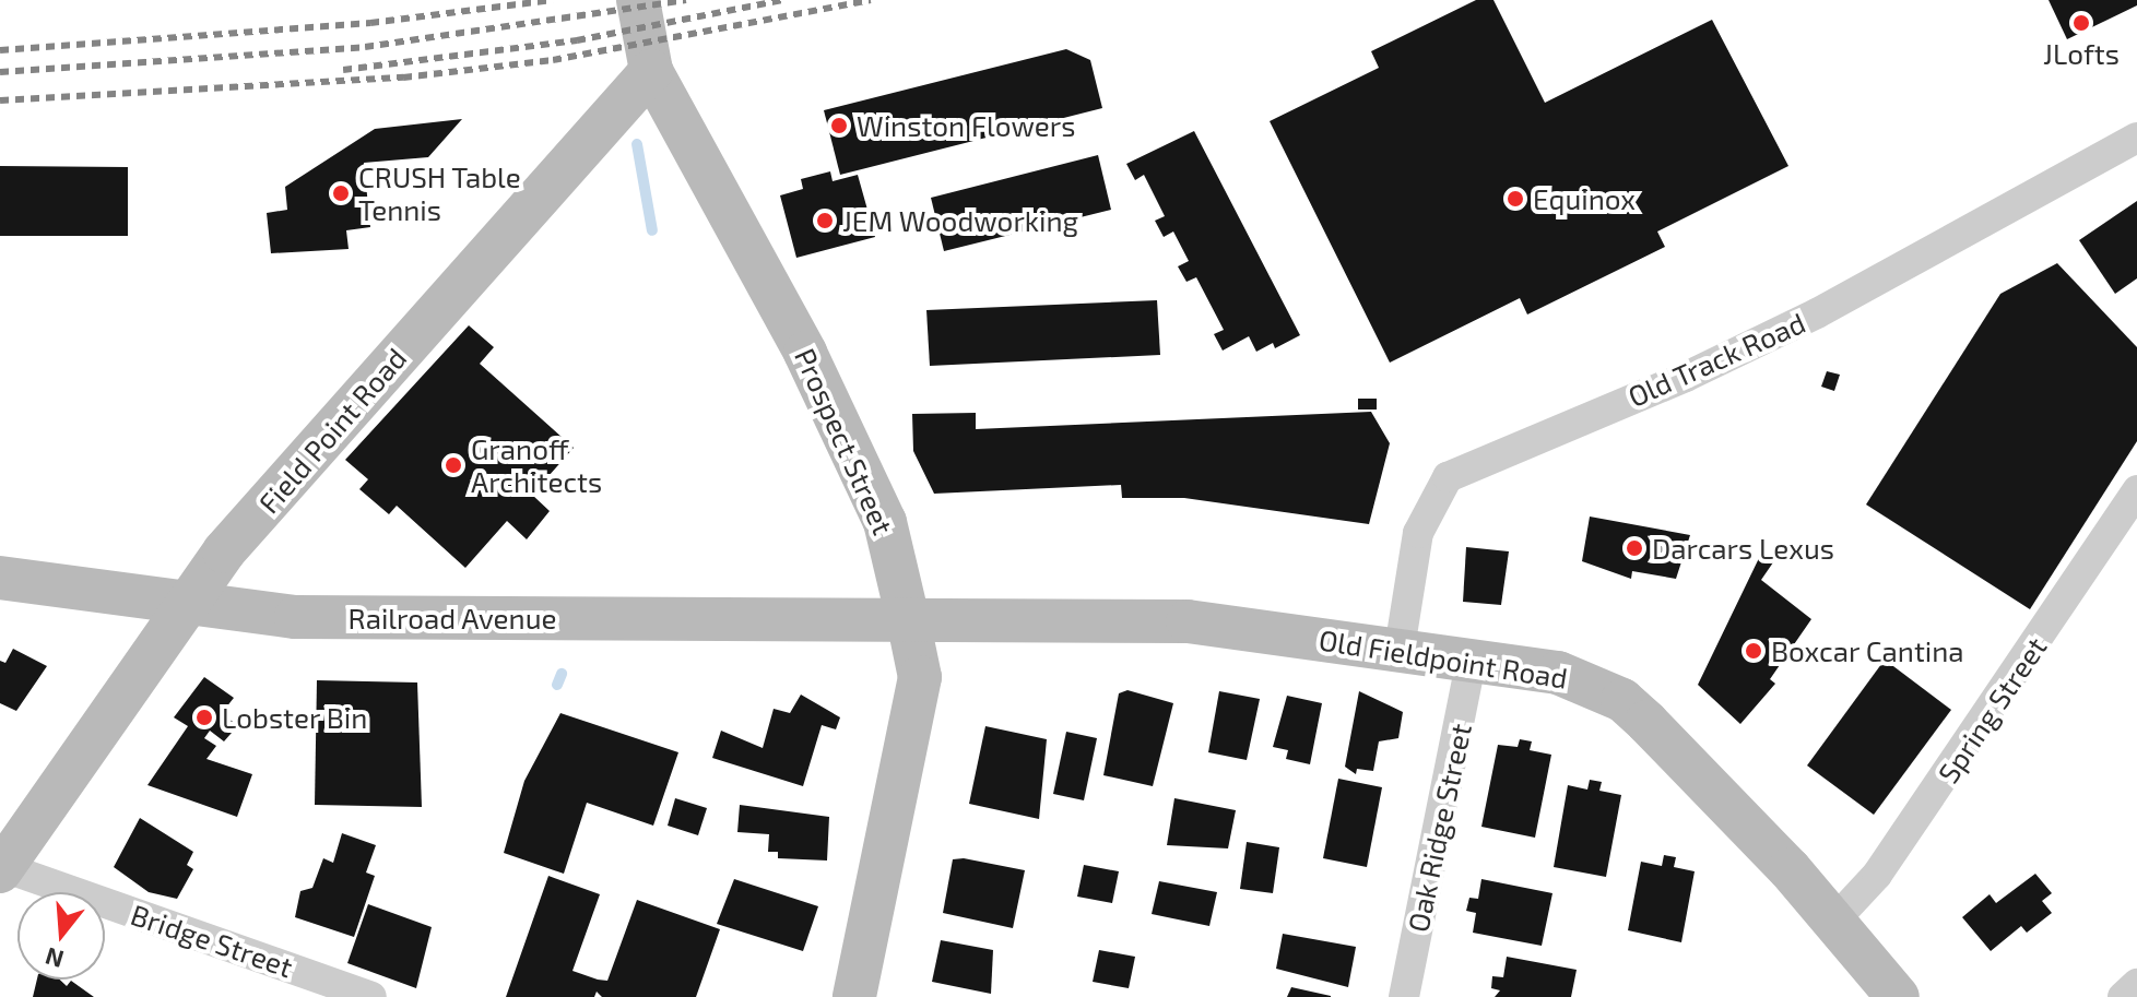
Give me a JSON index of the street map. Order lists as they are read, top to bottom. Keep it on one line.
{"streets":{"main road":["Field Point Road","Prospect Street","Railroad Avenue","Old Fieldpoint Road"],"street":["Old Track Road","Spring Street","Oak Ridge Street","Bridge Street"]},"crossings":[["Old Track Road","Old Fieldpoint Road"],["Field Point Road","Prospect Street"],["Field Point Road","Railroad Avenue"],["Field Point Road","Bridge Street"],["Prospect Street","Railroad Avenue"],["Prospect Street","Old Fieldpoint Road"],["Railroad Avenue","Old Fieldpoint Road"],["Old Fieldpoint Road","Spring Street"],["Old Fieldpoint Road","Oak Ridge Street"]],"places":["JLofts","Winston Flowers","CRUSH Table Tennis","Equinox","JEM Woodworking","Granoff Architects","Darcars Lexus","Boxcar Cantina","Lobster Bin"],"north":"bottom"}
